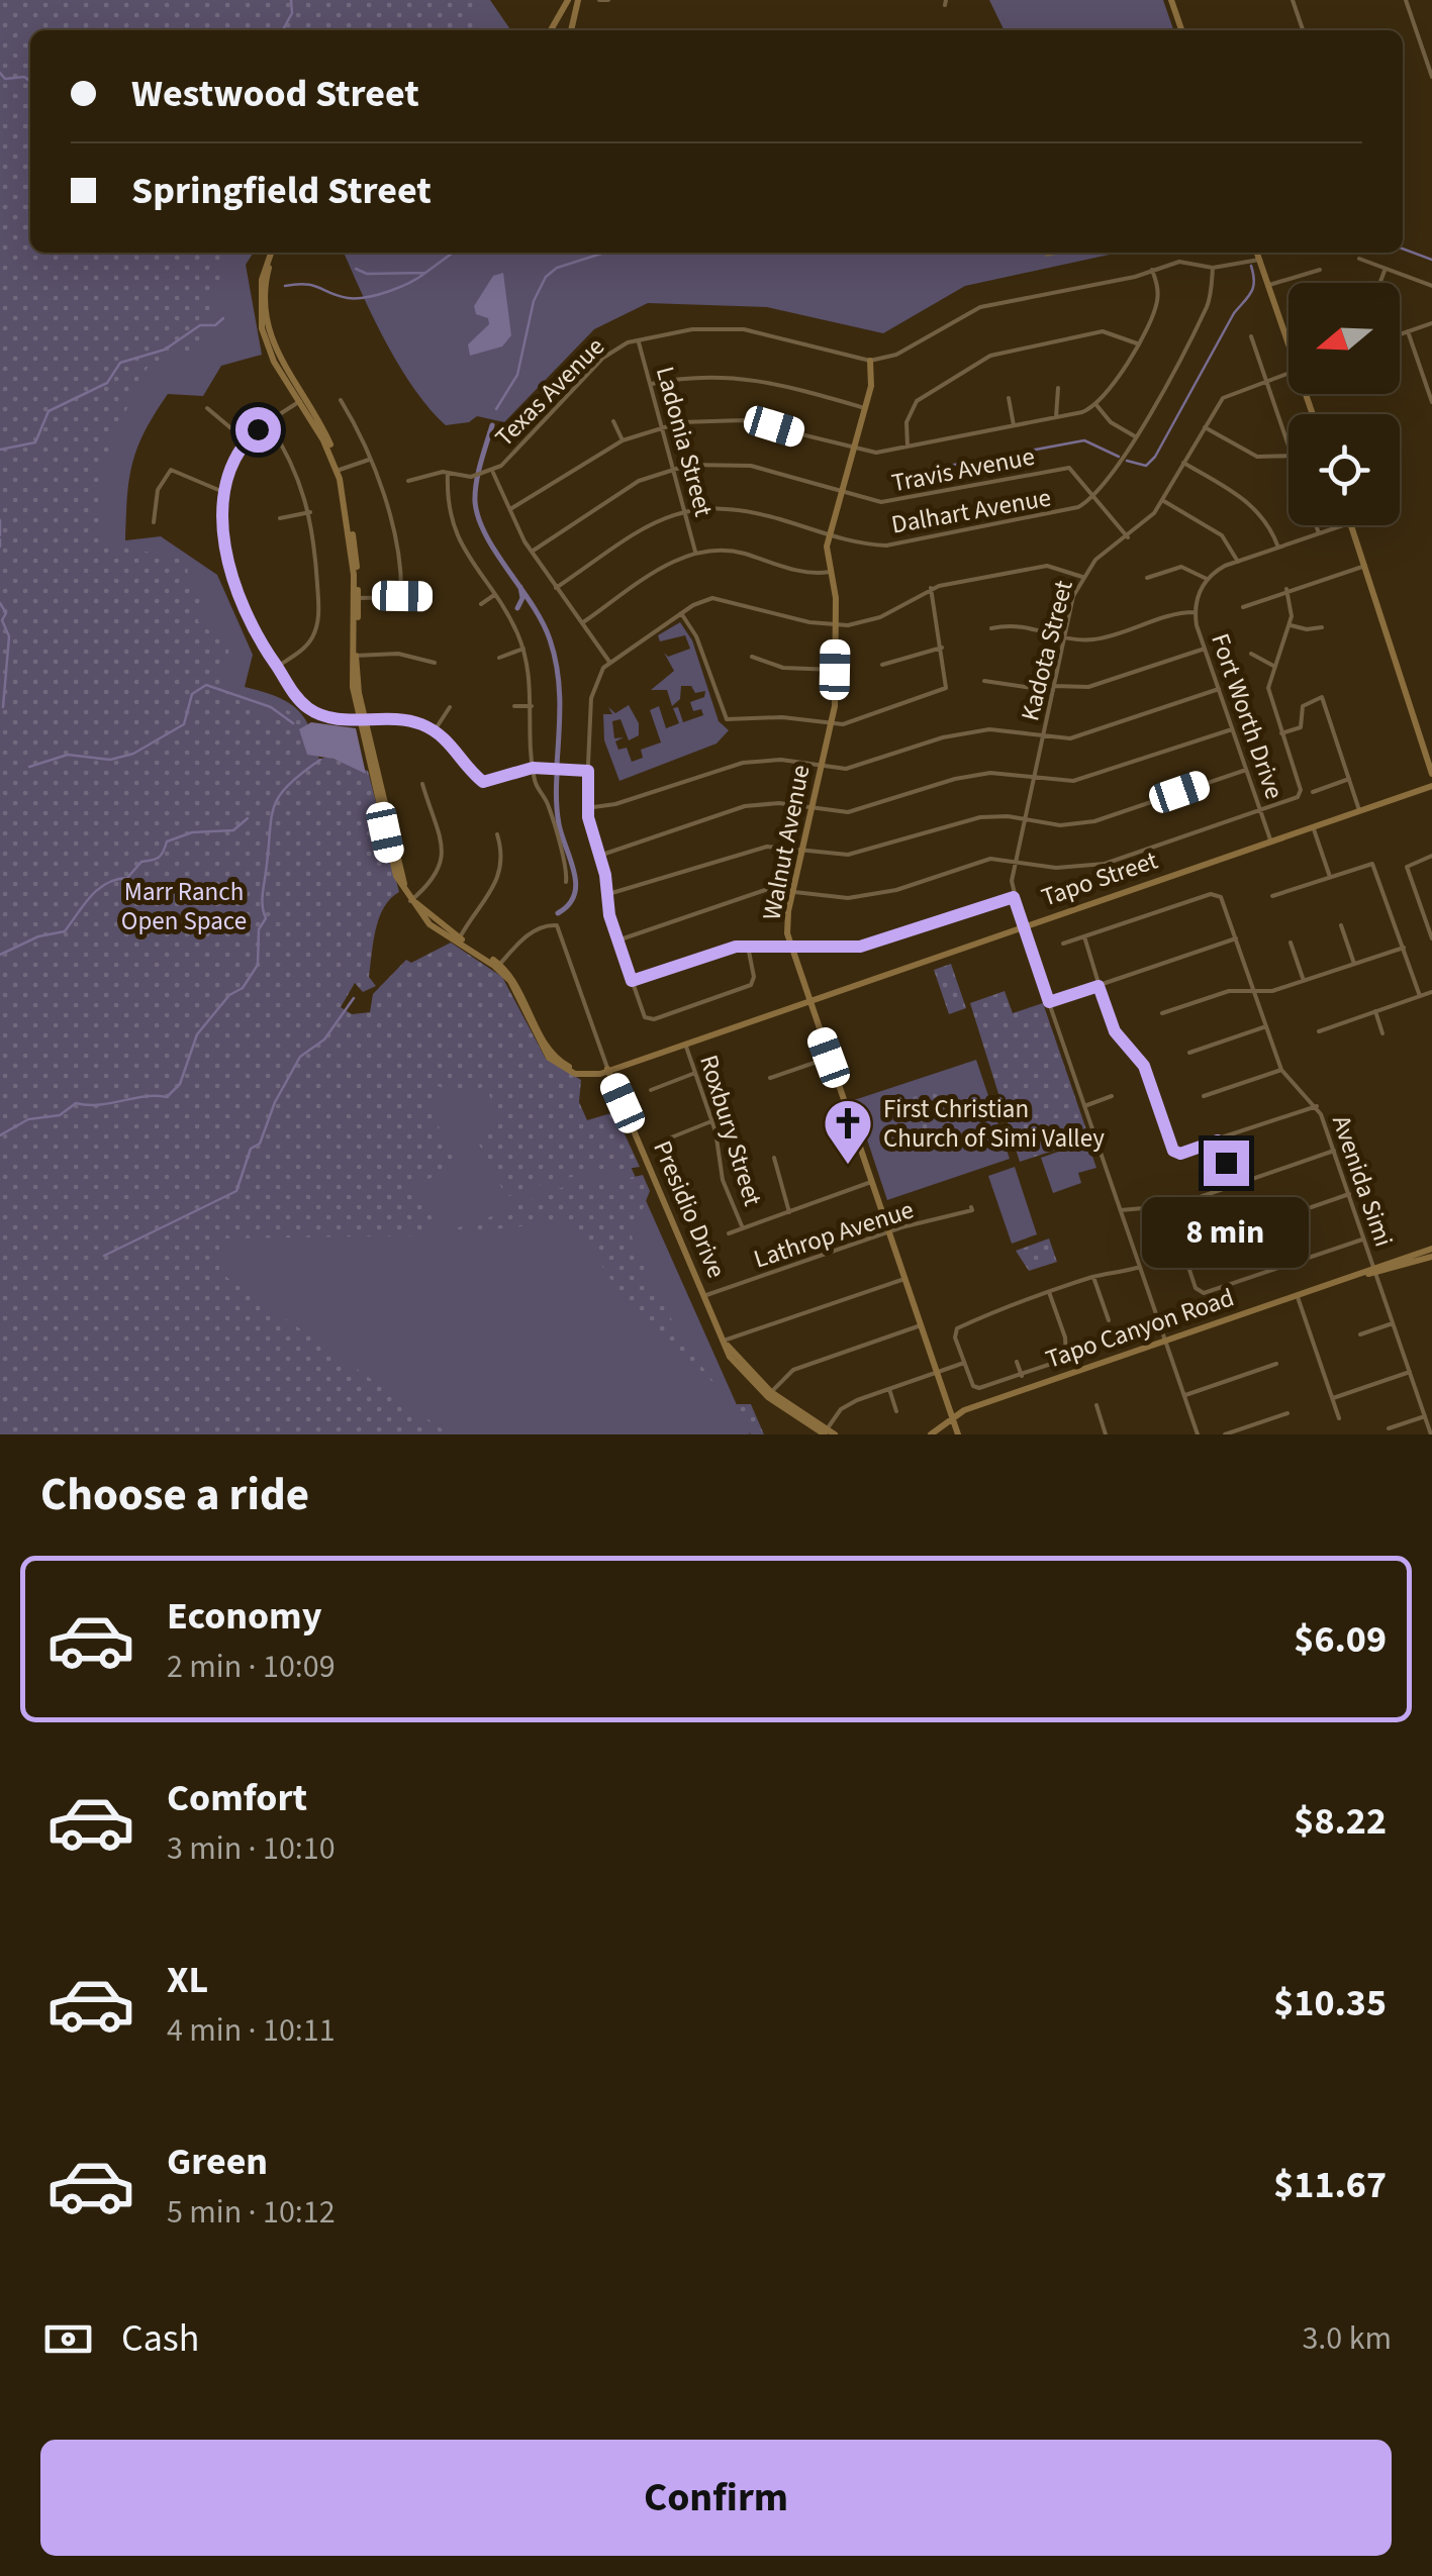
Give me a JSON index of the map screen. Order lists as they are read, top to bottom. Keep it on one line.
{"streets":{"street":["Texas Avenue","Ladonia Street","Travis Avenue","Dalhart Avenue","Kadota Street","Fort Worth Drive","Walnut Avenue","Tapo Street","Roxbury Street","Avenida Simi","Presidio Drive","Lathrop Avenue","Tapo Canyon Road"]},"crossings":[["Texas Avenue","Ladonia Street"],["Texas Avenue","Walnut Avenue"],["Ladonia Street","Travis Avenue"],["Ladonia Street","Dalhart Avenue"],["Travis Avenue","Dalhart Avenue"],["Travis Avenue","Walnut Avenue"],["Dalhart Avenue","Walnut Avenue"],["Kadota Street","Tapo Street"],["Kadota Street","Tapo Canyon Road"],["Fort Worth Drive","Tapo Street"],["Walnut Avenue","Tapo Street"],["Walnut Avenue","Lathrop Avenue"],["Walnut Avenue","Tapo Canyon Road"],["Tapo Street","Roxbury Street"],["Tapo Street","Presidio Drive"],["Avenida Simi","Tapo Canyon Road"],["Presidio Drive","Lathrop Avenue"]],"parks":["Marr Ranch Open Space"],"places":{"church":["First Christian Church of Simi Valley"]},"north":"left","page":{"banner":["Westwood Street","Springfield Street"],"bubble":"8 min","heading":"Choose a ride","list":[{"name":"Economy","note":"2 min · 10:09","value":"$6.09"},{"name":"Comfort","note":"3 min · 10:10","value":"$8.22"},{"name":"XL","note":"4 min · 10:11","value":"$10.35"},{"name":"Green","note":"5 min · 10:12","value":"$11.67"}],"pay":["Cash","3.0 km"],"buttons":"Confirm"}}
